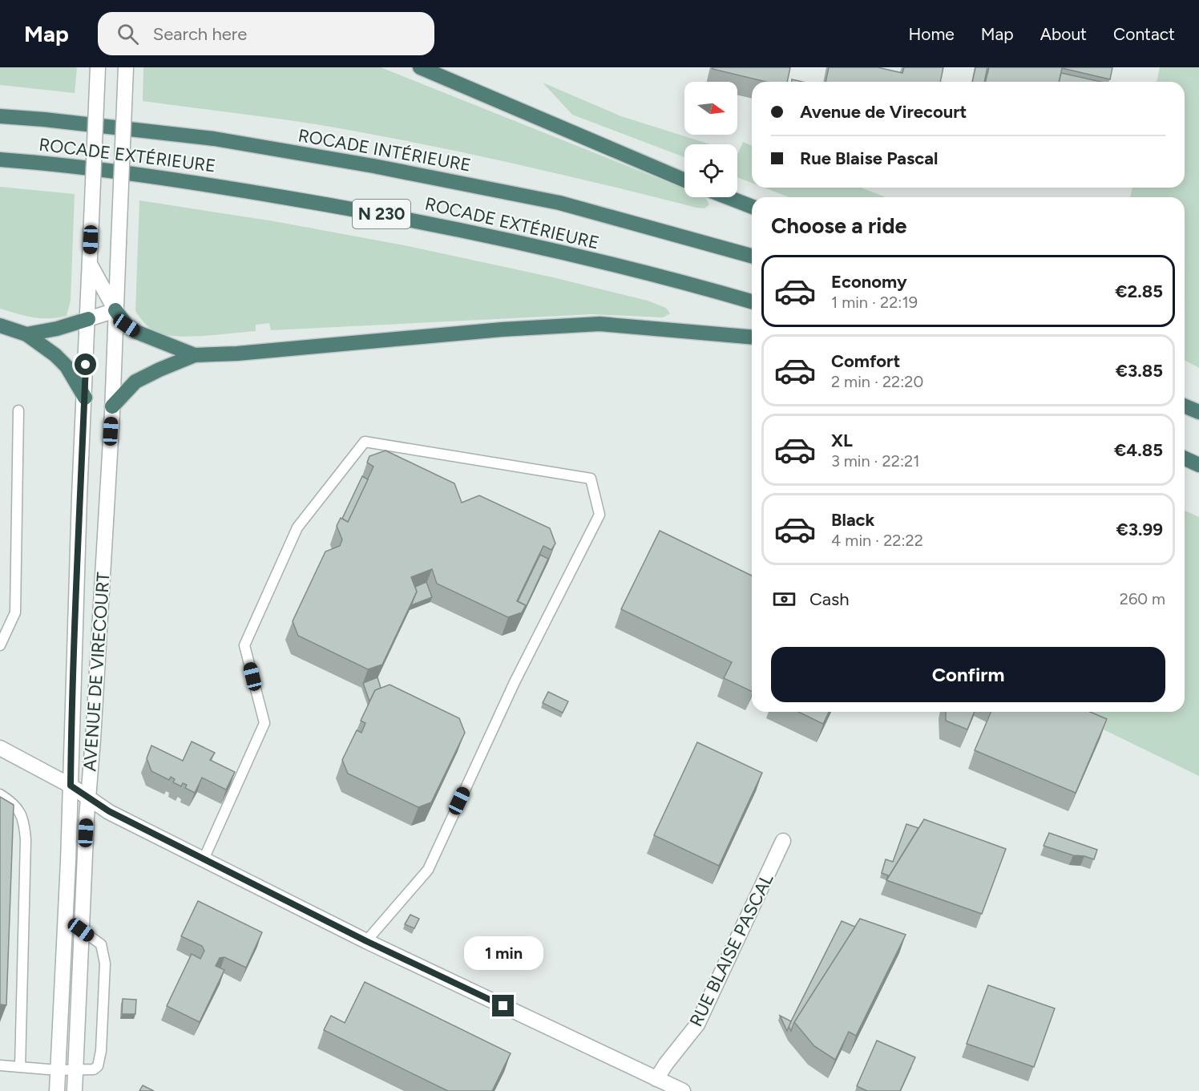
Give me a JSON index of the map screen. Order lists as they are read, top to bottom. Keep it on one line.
{"streets":{"highway":["ROCADE INTÉRIEURE","ROCADE EXTÉRIEURE","N 230"],"street":["AVENUE DE VIRECOURT","RUE BLAISE PASCAL"]},"north":"right","page":{"header":"Map","search":"Search here","nav":["Home","Map","About","Contact"],"banner":["Avenue de Virecourt","Rue Blaise Pascal"],"heading":"Choose a ride","list":[{"name":"Economy","note":"1 min · 22:19","value":"€2.85"},{"name":"Comfort","note":"2 min · 22:20","value":"€3.85"},{"name":"XL","note":"3 min · 22:21","value":"€4.85"},{"name":"Black","note":"4 min · 22:22","value":"€3.99"}],"pay":["Cash","260 m"],"buttons":"Confirm","bubble":"1 min"}}
